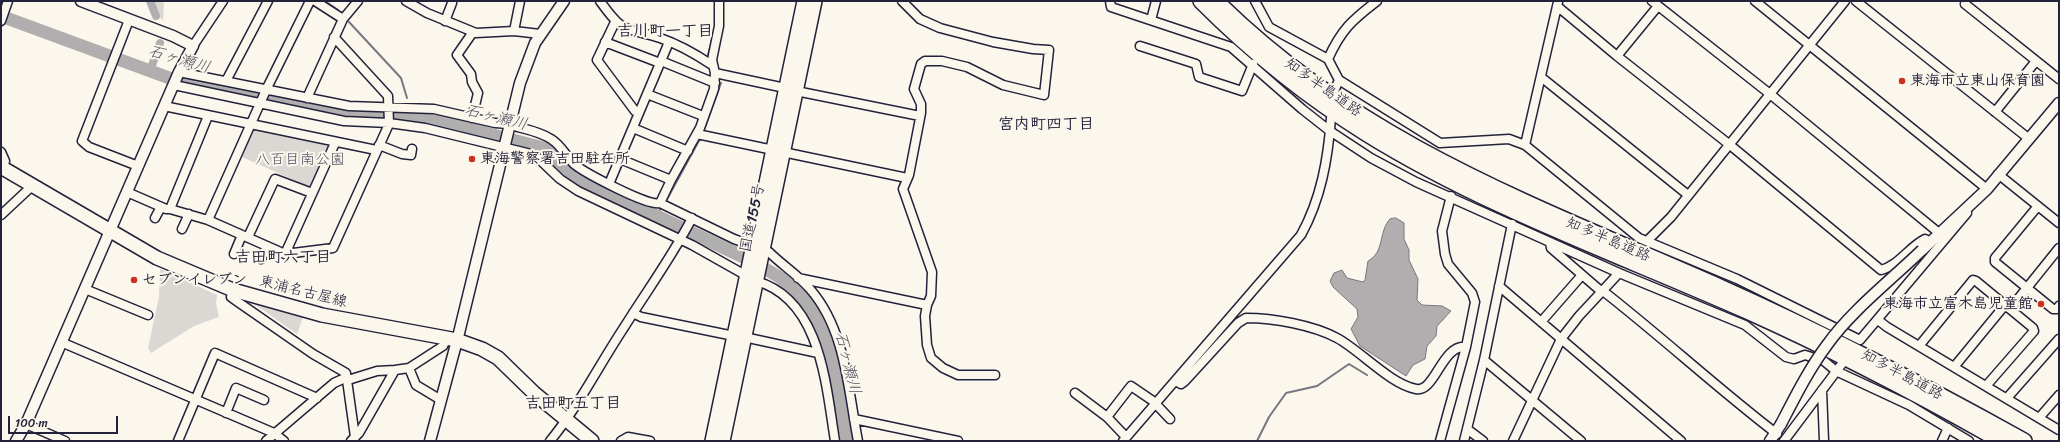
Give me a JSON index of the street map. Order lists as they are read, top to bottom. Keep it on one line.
{"streets":{"highway":["知多半島道路"],"main road":["国道155号","東浦名古屋線"]},"districts":["吉川町一丁目","宮内町四丁目","吉田町六丁目","吉田町五丁目"],"water":["石ヶ瀬川"],"parks":["八百目南公園"],"places":["東海市立東山保育園","東海警察署吉田駐在所","セブンイレブン","東海市立富木島児童館"],"scale_bar":"100 m"}
